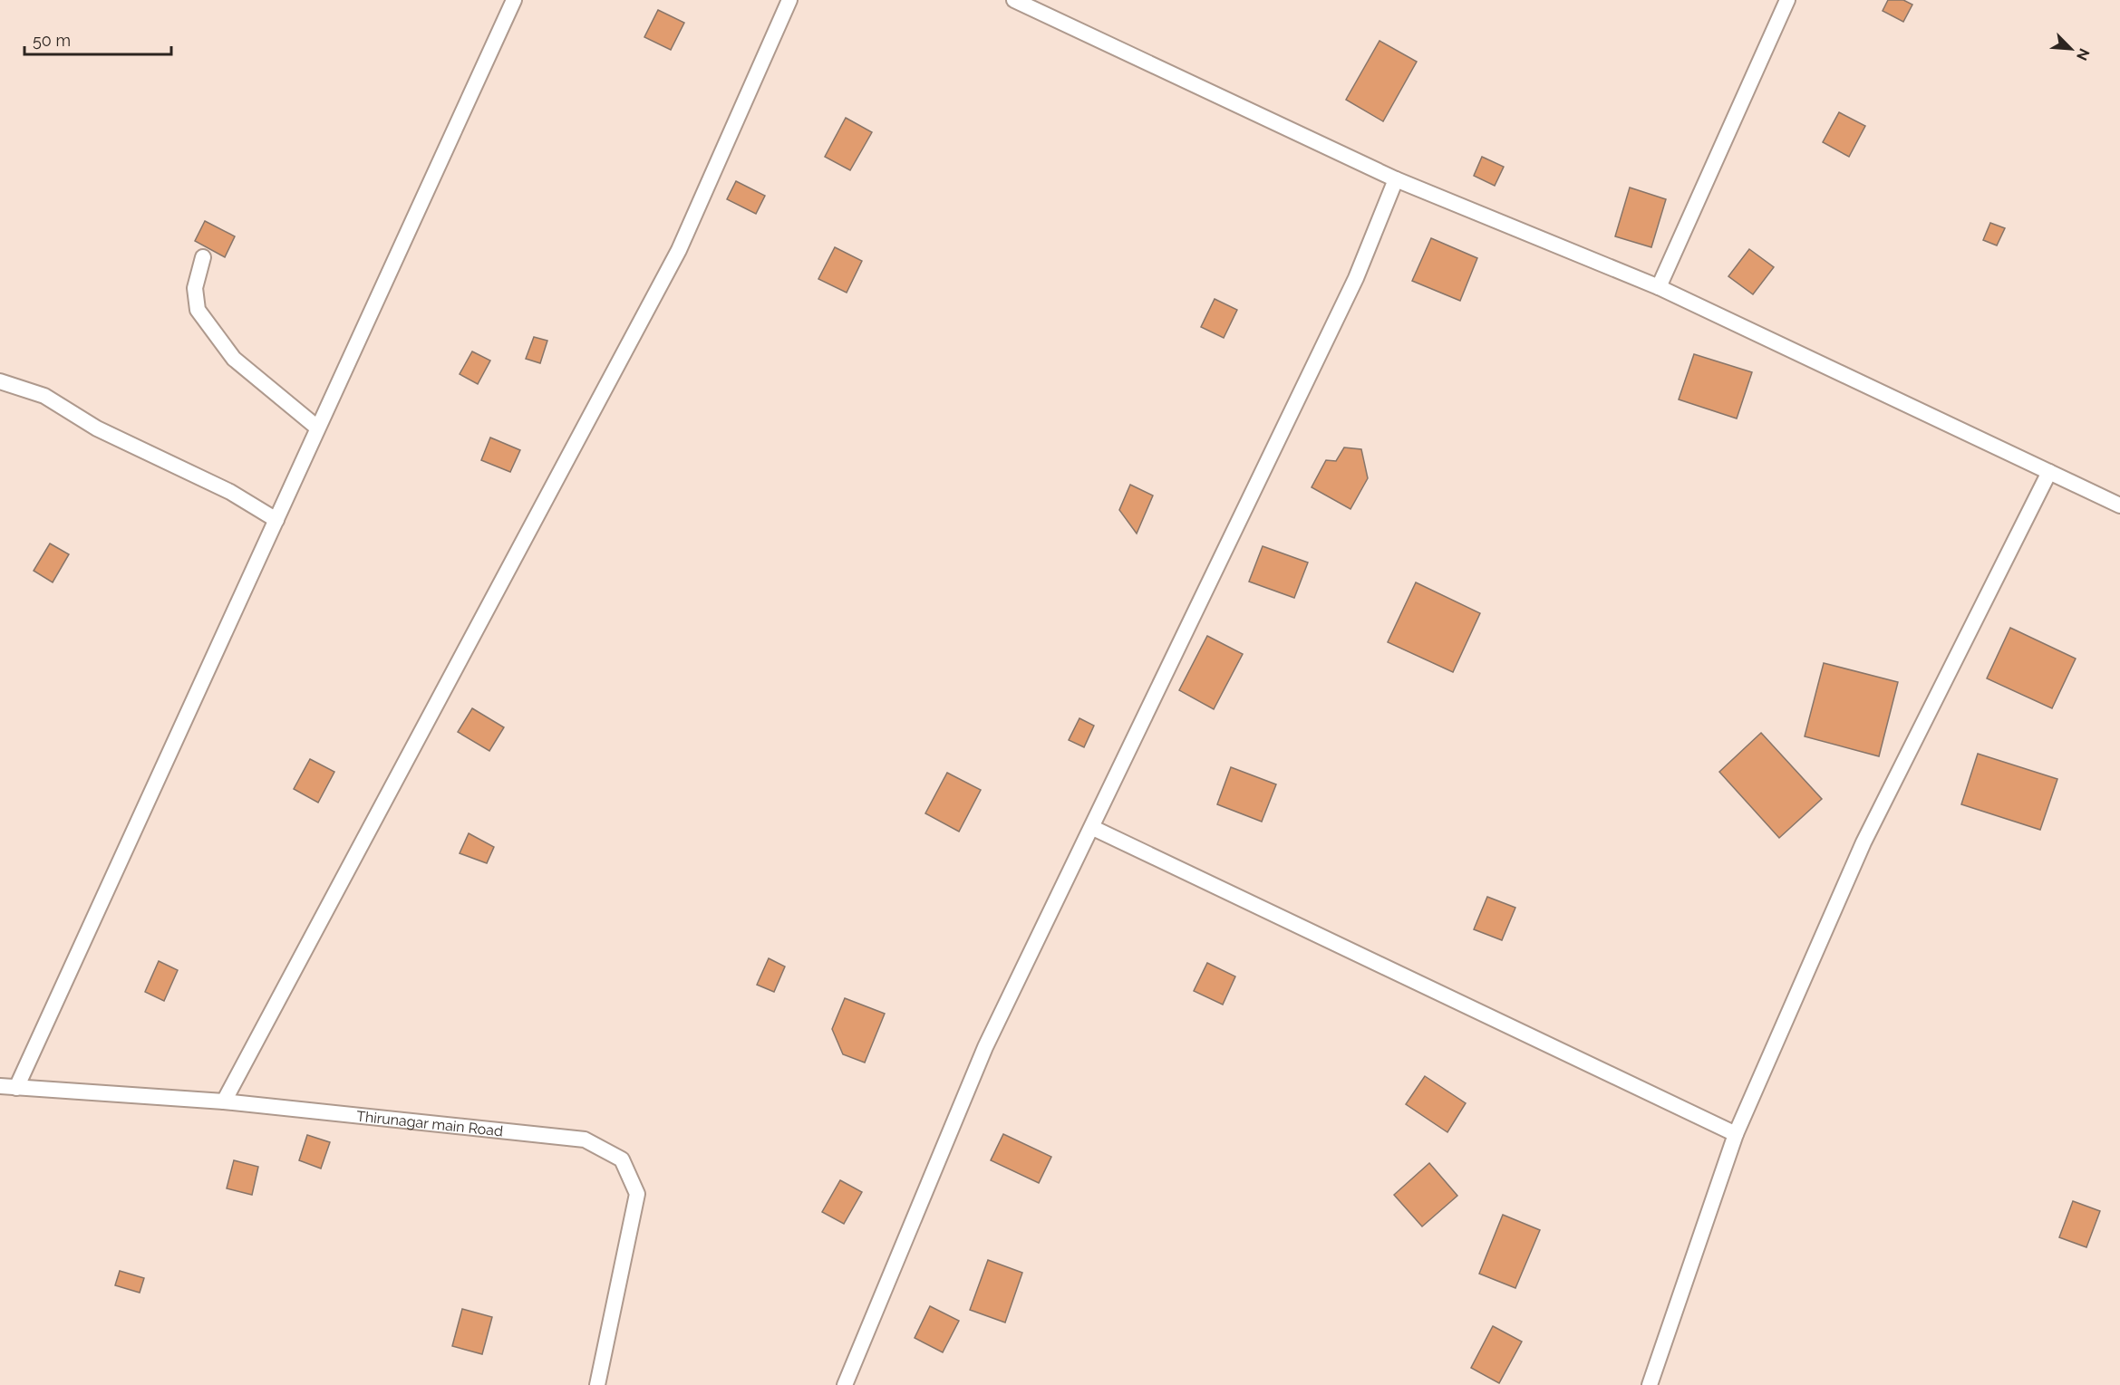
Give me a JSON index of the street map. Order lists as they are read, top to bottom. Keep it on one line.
{"streets":{"street":["Thirunagar main Road"]},"scale_bar":"50 m","north":"bottom right"}
